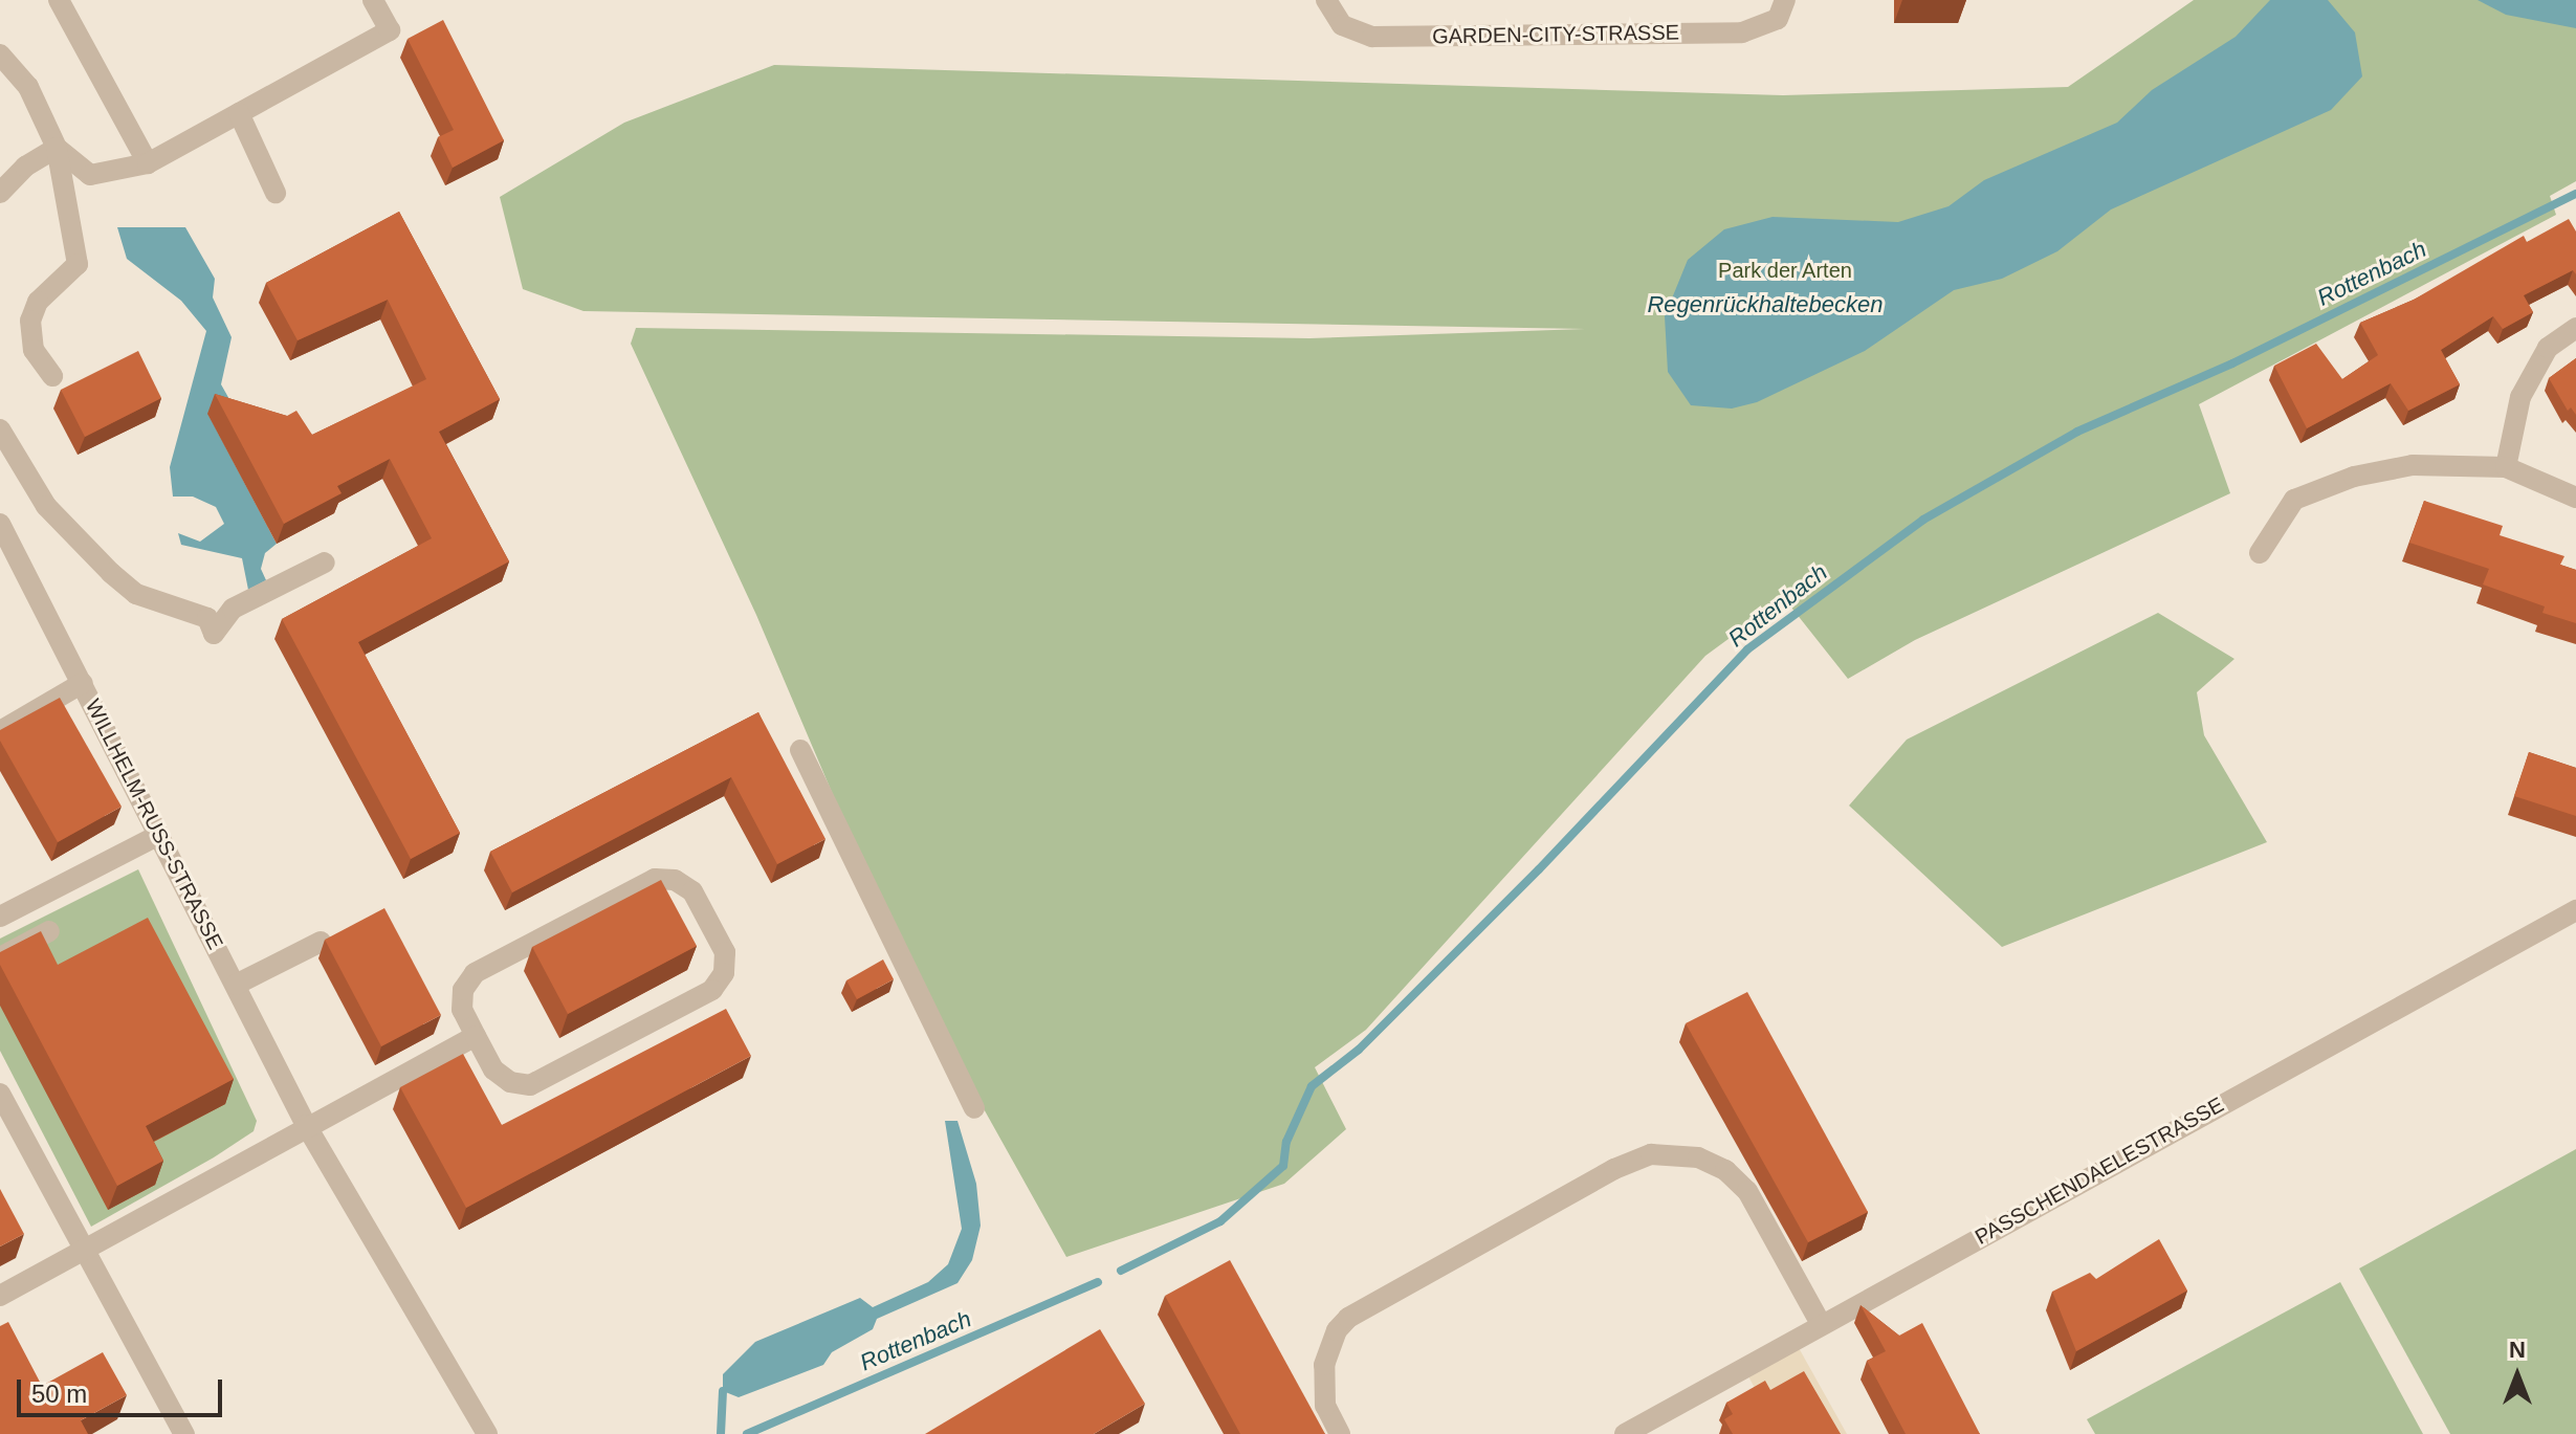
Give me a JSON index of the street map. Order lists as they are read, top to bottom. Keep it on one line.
{"streets":{"street":["GARDEN-CITY-STRASSE","WILLHELM-RUSS-STRASSE","PASSCHENDAELESTRASSE"]},"water":["Rottenbach","Regenrückhaltebecken"],"parks":["Park der Arten"],"scale_bar":"50 m","north":"top"}
